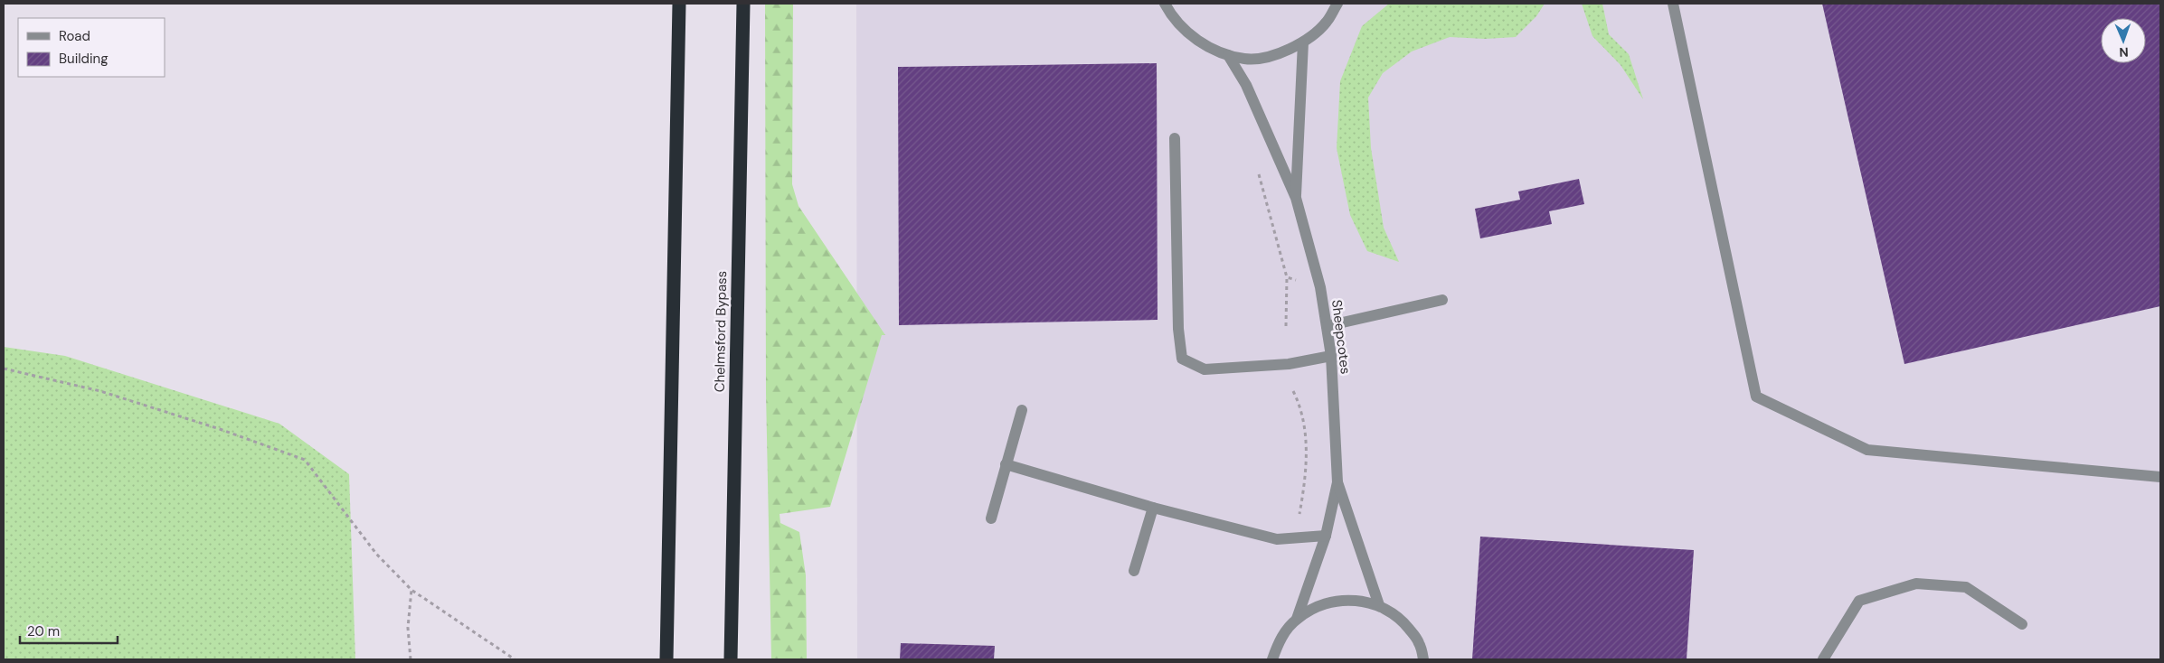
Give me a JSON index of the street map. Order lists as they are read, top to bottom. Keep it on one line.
{"streets":{"highway":["Chelmsford Bypass"],"street":["Sheepcotes"]},"legend":["Road","Building"],"scale_bar":"20 m","north":"bottom"}
